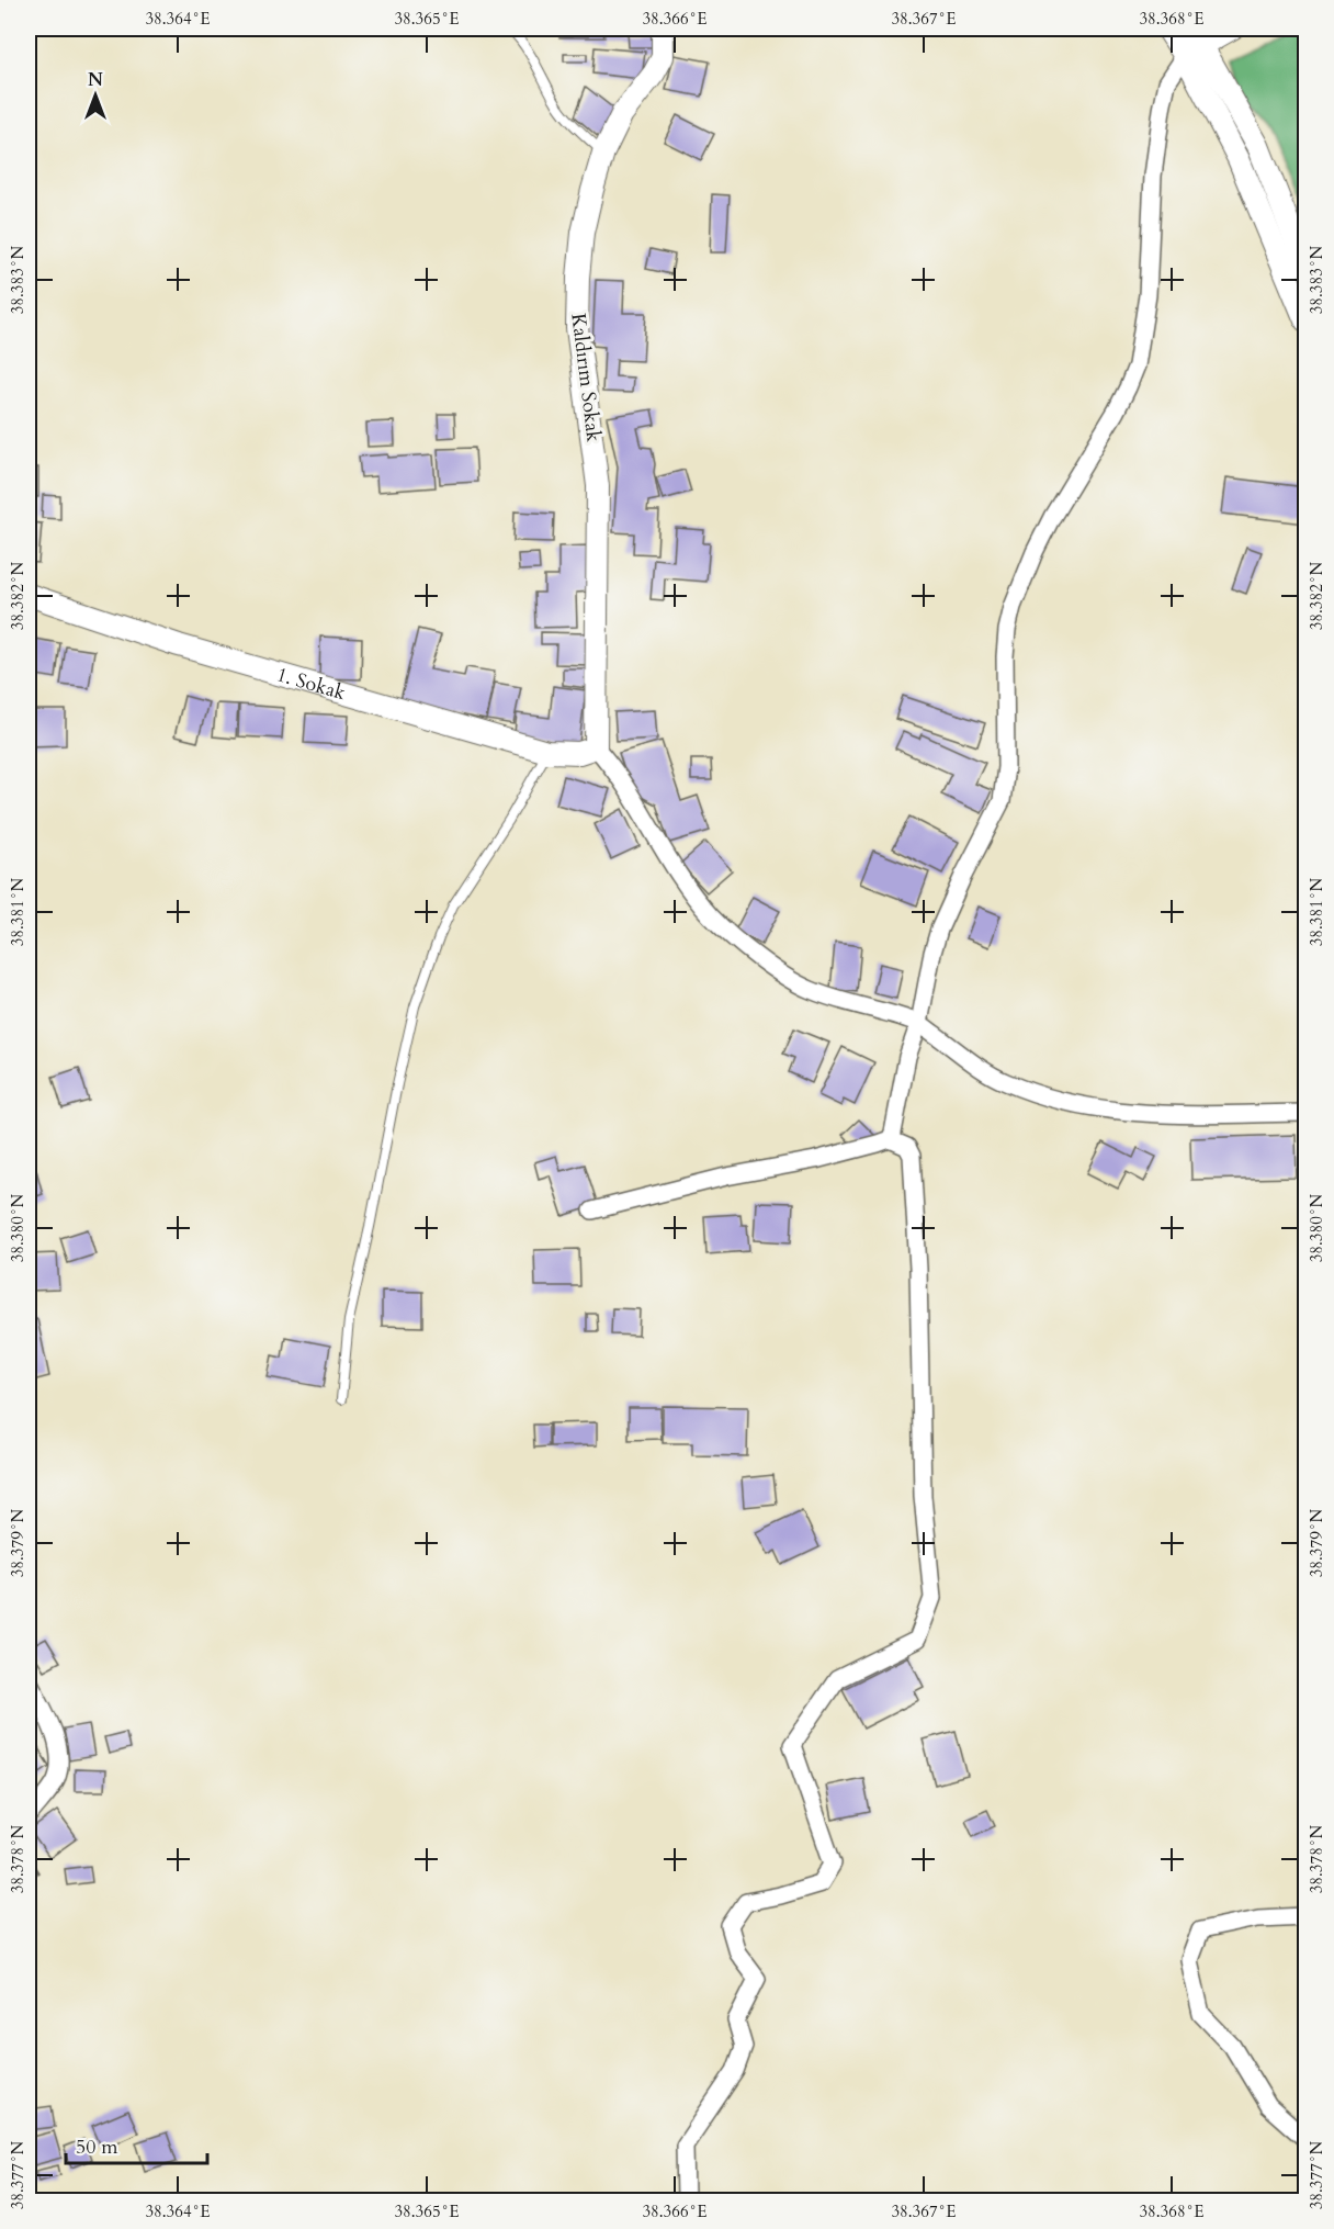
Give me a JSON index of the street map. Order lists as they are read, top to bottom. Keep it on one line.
{"streets":{"street":["Kaldırım Sokak","1. Sokak"]},"crossings":[["Kaldırım Sokak","1. Sokak"]],"scale_bar":"50 m","north":"top","coordinates":["38.364°E","38.365°E","38.366°E","38.367°E","38.368°E","38.383°N","38.382°N","38.381°N","38.380°N","38.379°N","38.378°N","38.377°N"]}
